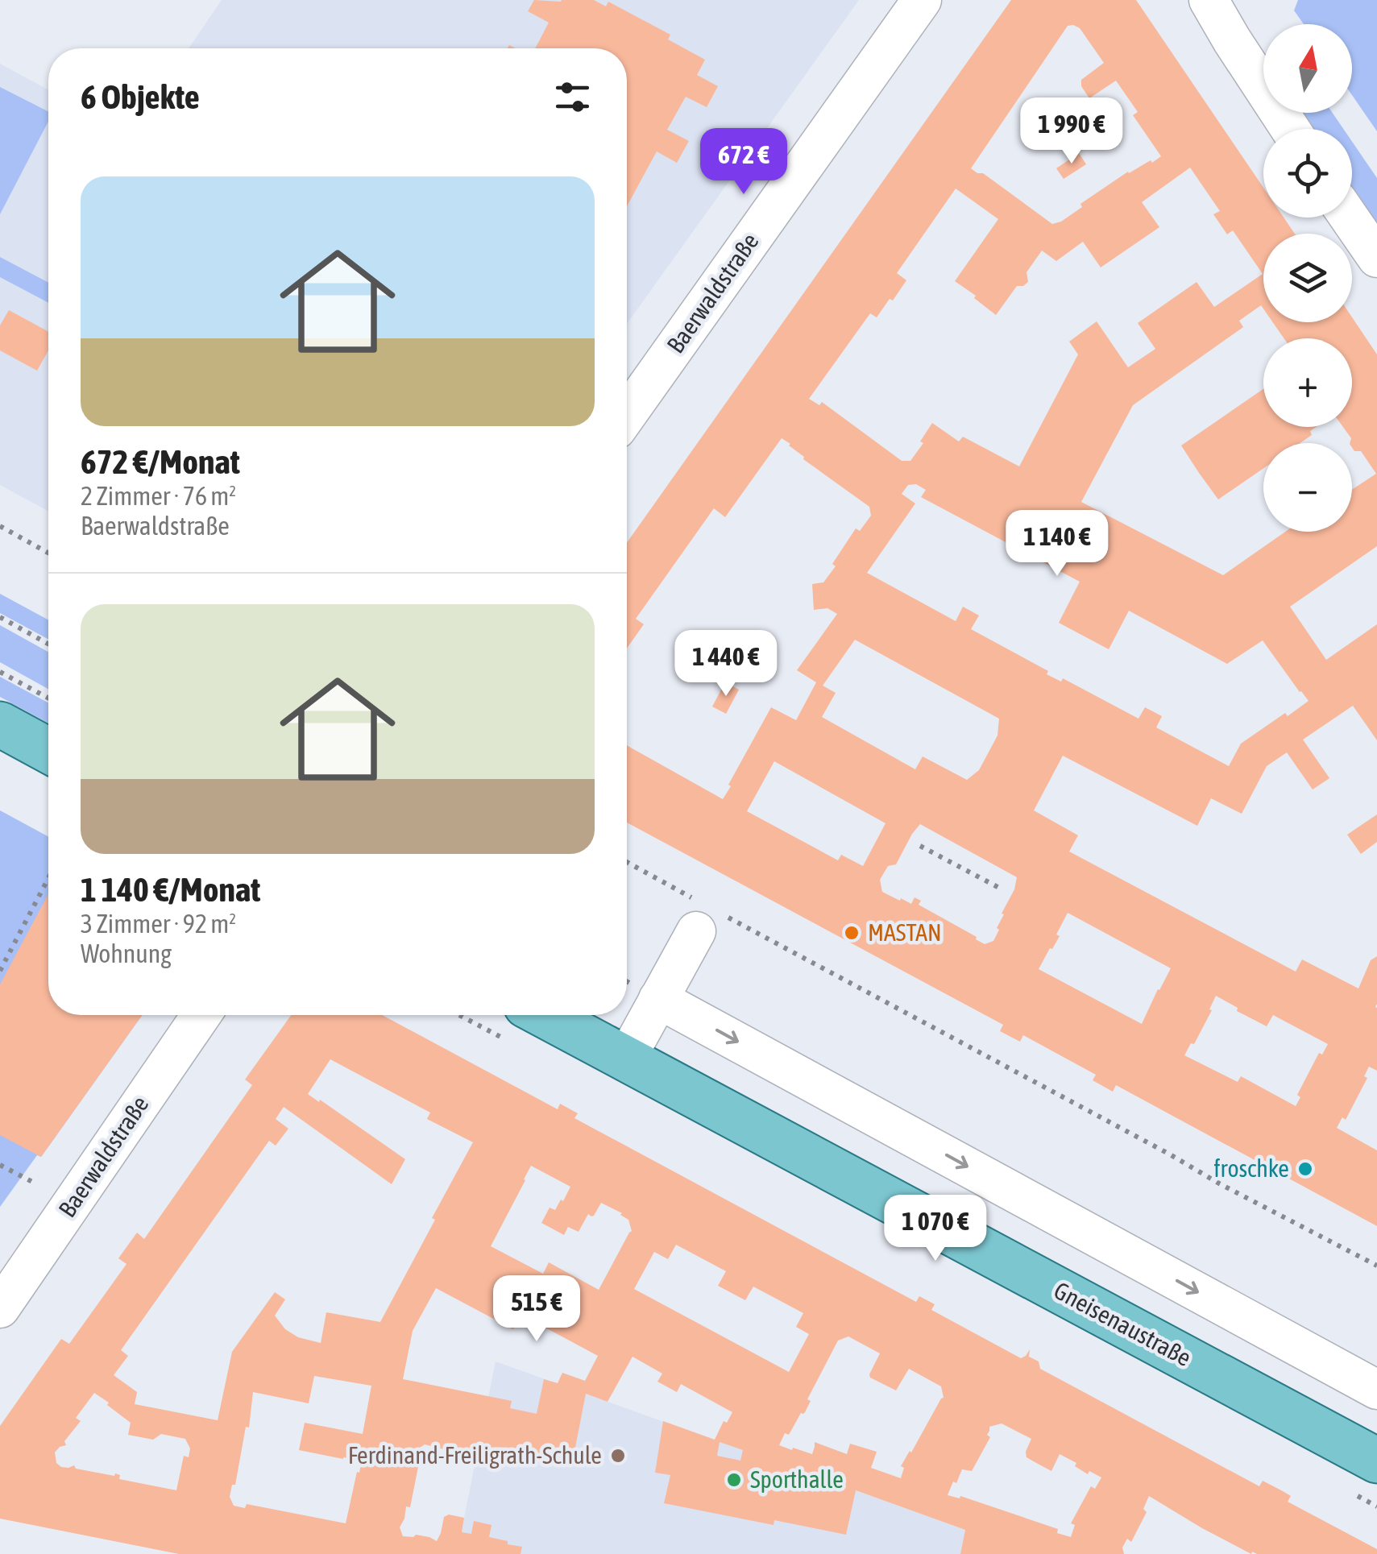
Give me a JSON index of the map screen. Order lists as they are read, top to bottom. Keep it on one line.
{"streets":{"main road":["Gneisenaustraße"],"street":["Baerwaldstraße"]},"places":["MASTAN","froschke","Ferdinand-Freiligrath-Schule","Sporthalle"],"north":"top","page":{"map_buttons":["+","−"],"heading":"6 Objekte","price":["1 990 €","672 €","1 140 €","1 440 €","1 070 €","515 €"],"list":[{"name":"672 €/Monat","note":"2 Zimmer · 76 m² · Baerwaldstraße"},{"name":"1 140 €/Monat","note":"3 Zimmer · 92 m² · Wohnung"}]}}
